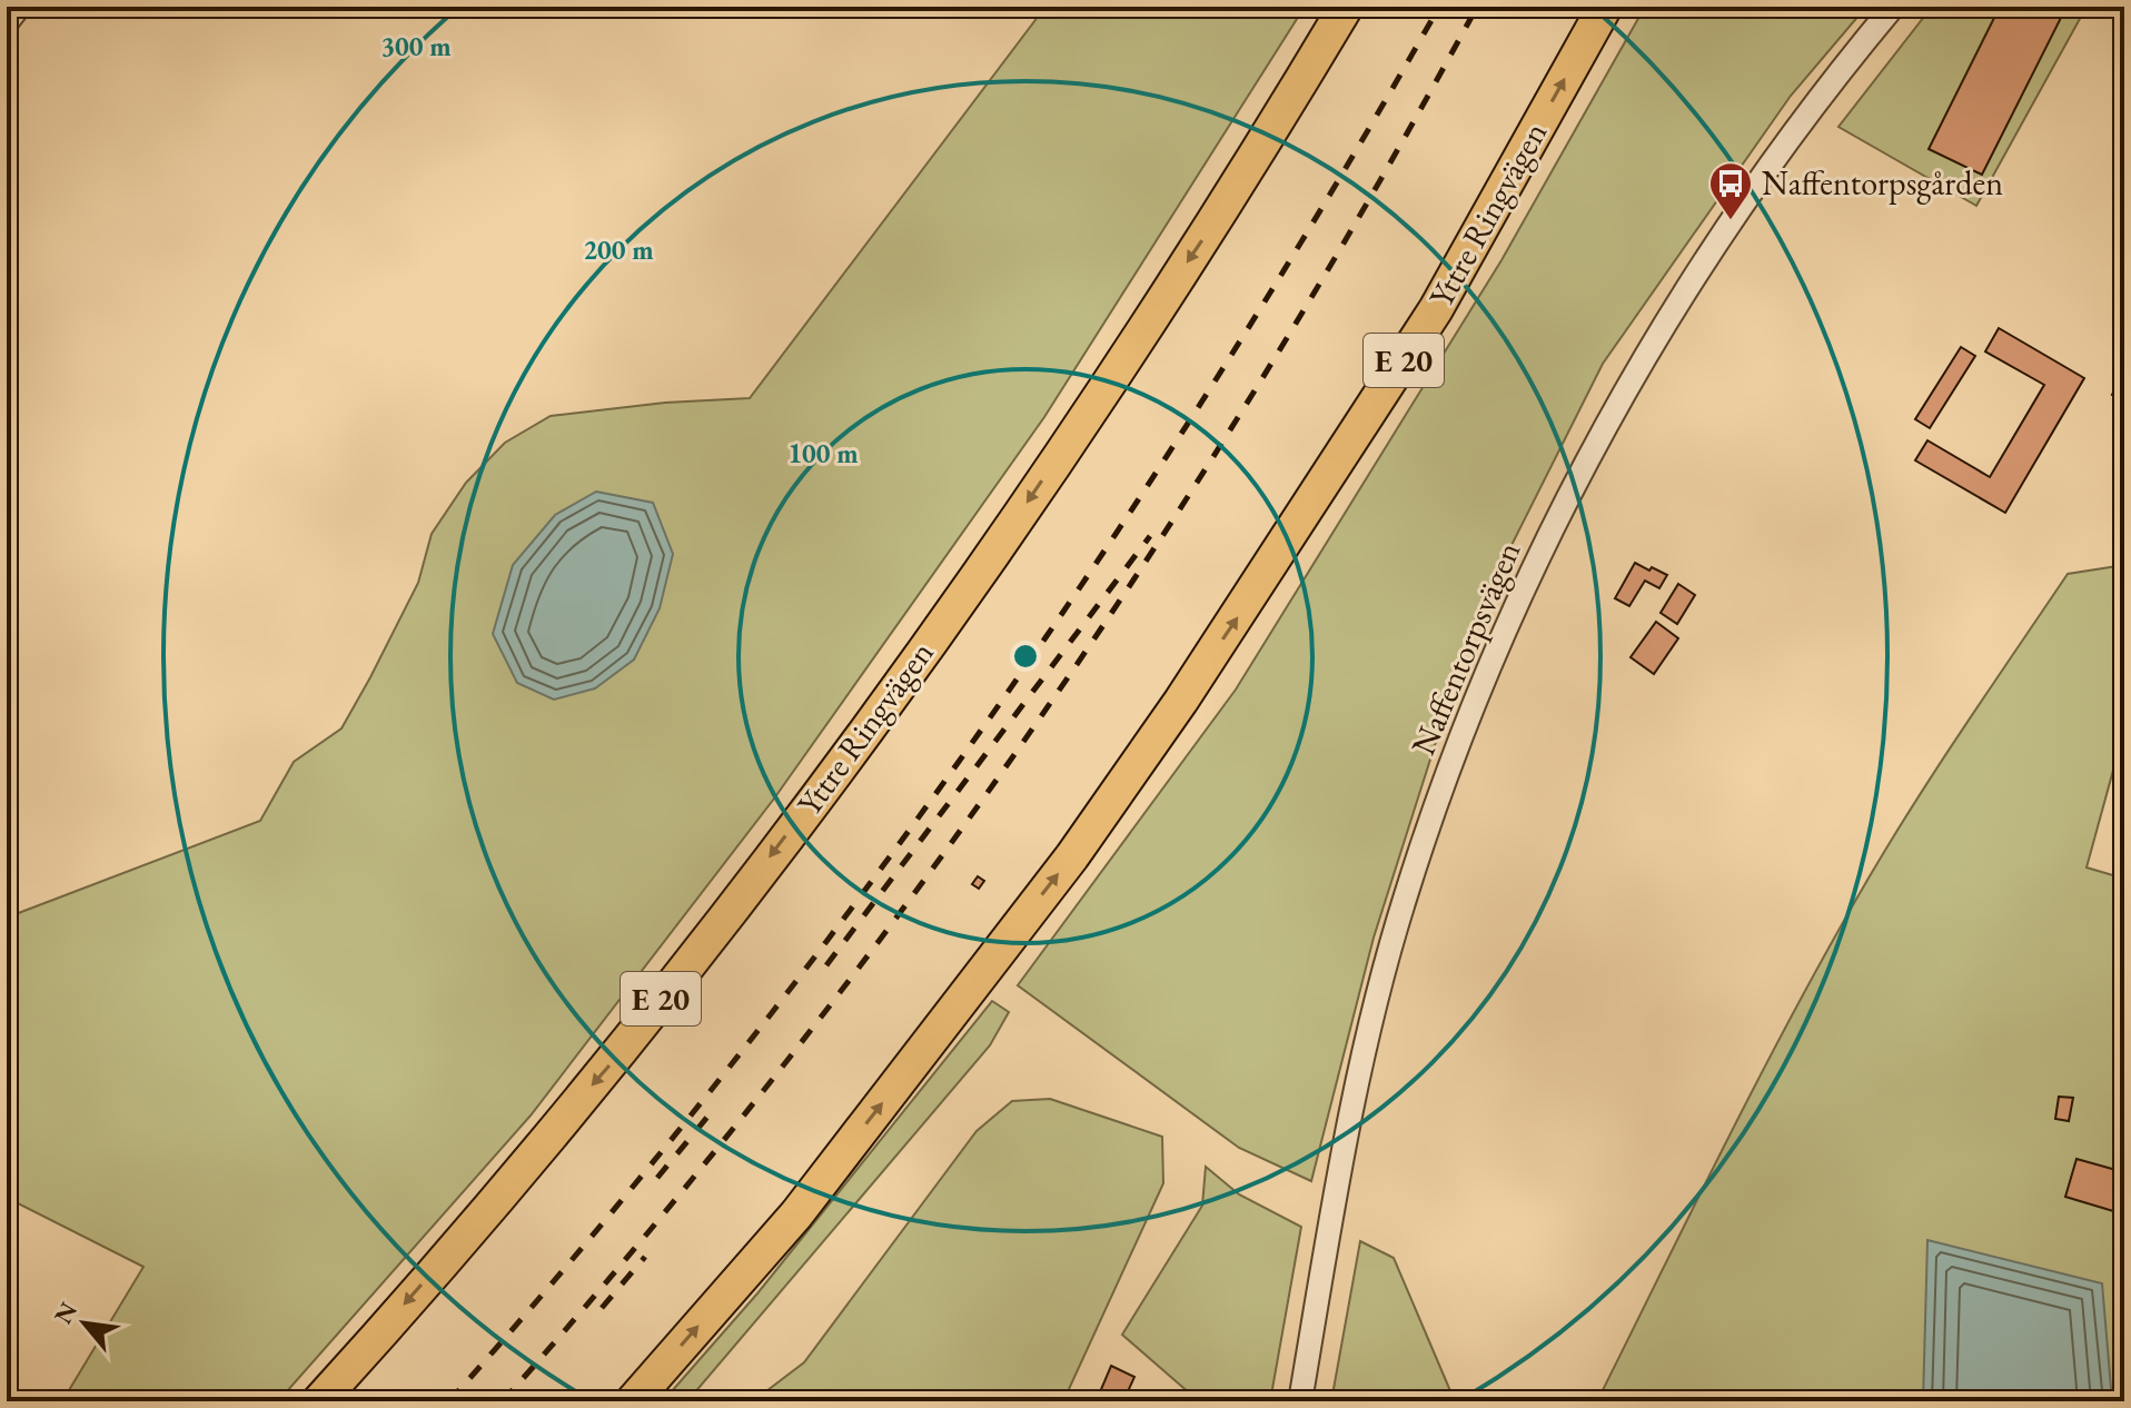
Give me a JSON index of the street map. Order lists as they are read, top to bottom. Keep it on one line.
{"streets":{"highway":["Yttre Ringvägen","E 20"],"street":["Naffentorpsvägen"]},"places":{"bus stop":["Naffentorpsgården"]},"north":"top left","rings":["300 m","200 m","100 m"]}
